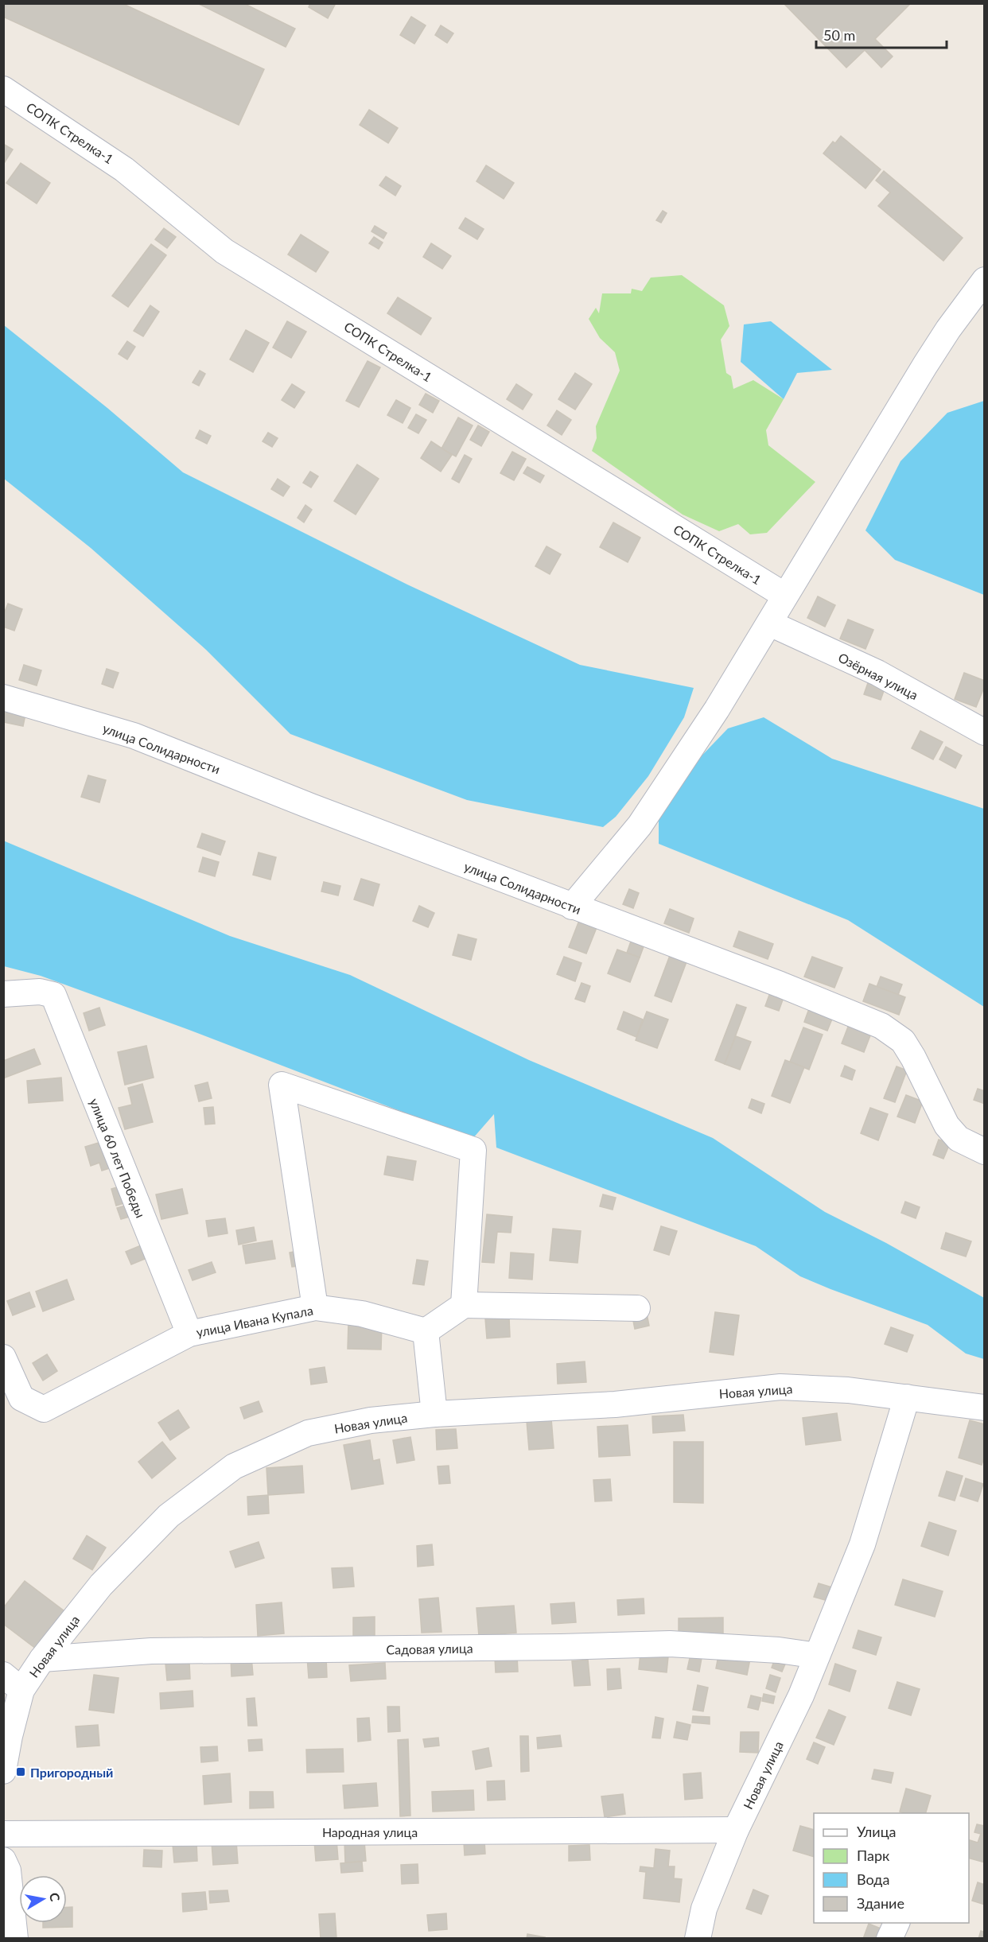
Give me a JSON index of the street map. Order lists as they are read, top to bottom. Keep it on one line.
{"streets":{"street":["СОПК Стрелка-1","Озёрная улица","улица Солидарности","улица 60 лет Победы","улица Ивана Купала","Новая улица","Садовая улица","Народная улица"]},"crossings":[["улица 60 лет Победы","улица Ивана Купала"],["Новая улица","Садовая улица"],["Новая улица","Народная улица"]],"places":{"transit":["Пригородный"]},"legend":["Улица","Парк","Вода","Здание"],"scale_bar":"50 m","north":"right"}
